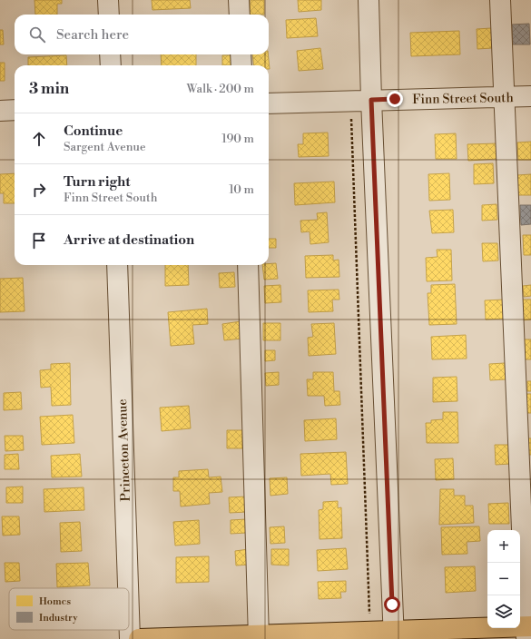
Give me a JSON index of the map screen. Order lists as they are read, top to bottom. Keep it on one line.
{"streets":{"street":["Finn Street South","Princeton Avenue"]},"legend":["Homes","Industry"],"page":{"search":"Search here","heading":["3 min","Walk · 200 m"],"list":[["Continue","Sargent Avenue","190 m"],["Turn right","Finn Street South","10 m"],"Arrive at destination"],"map_buttons":["+","−"]}}
